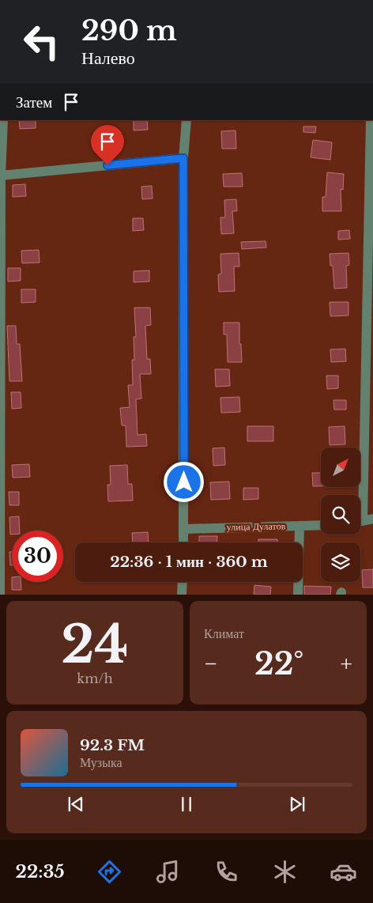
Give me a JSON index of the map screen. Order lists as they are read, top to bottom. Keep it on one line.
{"streets":{"street":["улица Дулатов"]},"north":"top right","page":{"turn":["290 m","Налево"],"then":"Затем","limit":"30","trip":"22:36 · 1 мин · 360 m","tile":[["24","km/h"],"Климат"],"heat":["−","22°","+"],"song":["92.3 FM","Музыка"],"tabs":"22:35"}}
